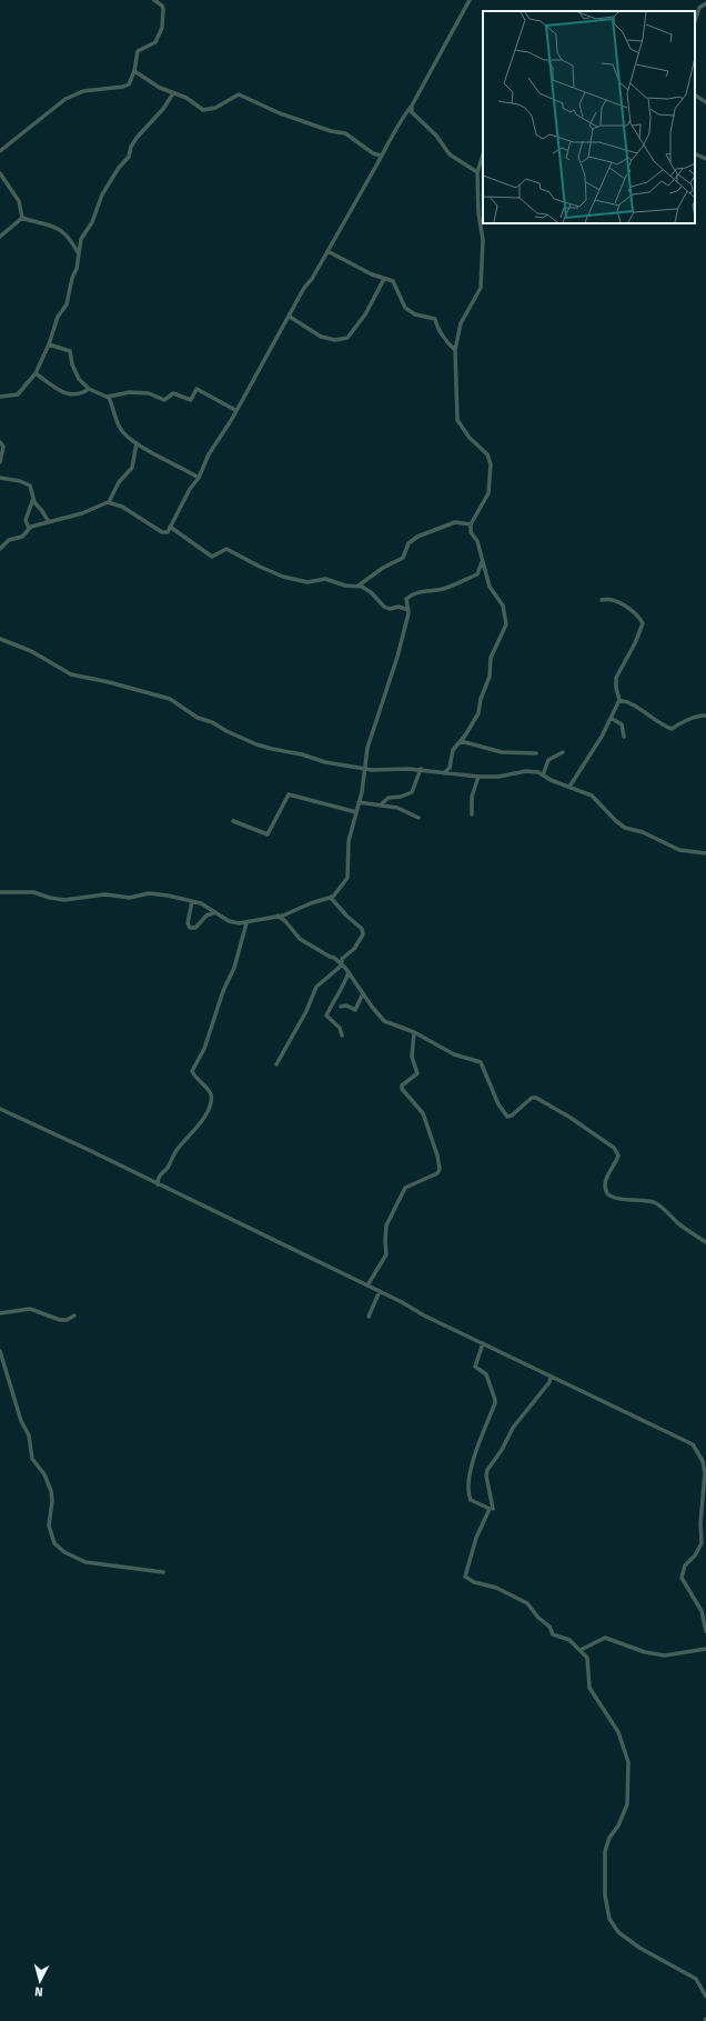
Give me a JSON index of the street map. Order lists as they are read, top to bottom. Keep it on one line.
{"north":"bottom"}
